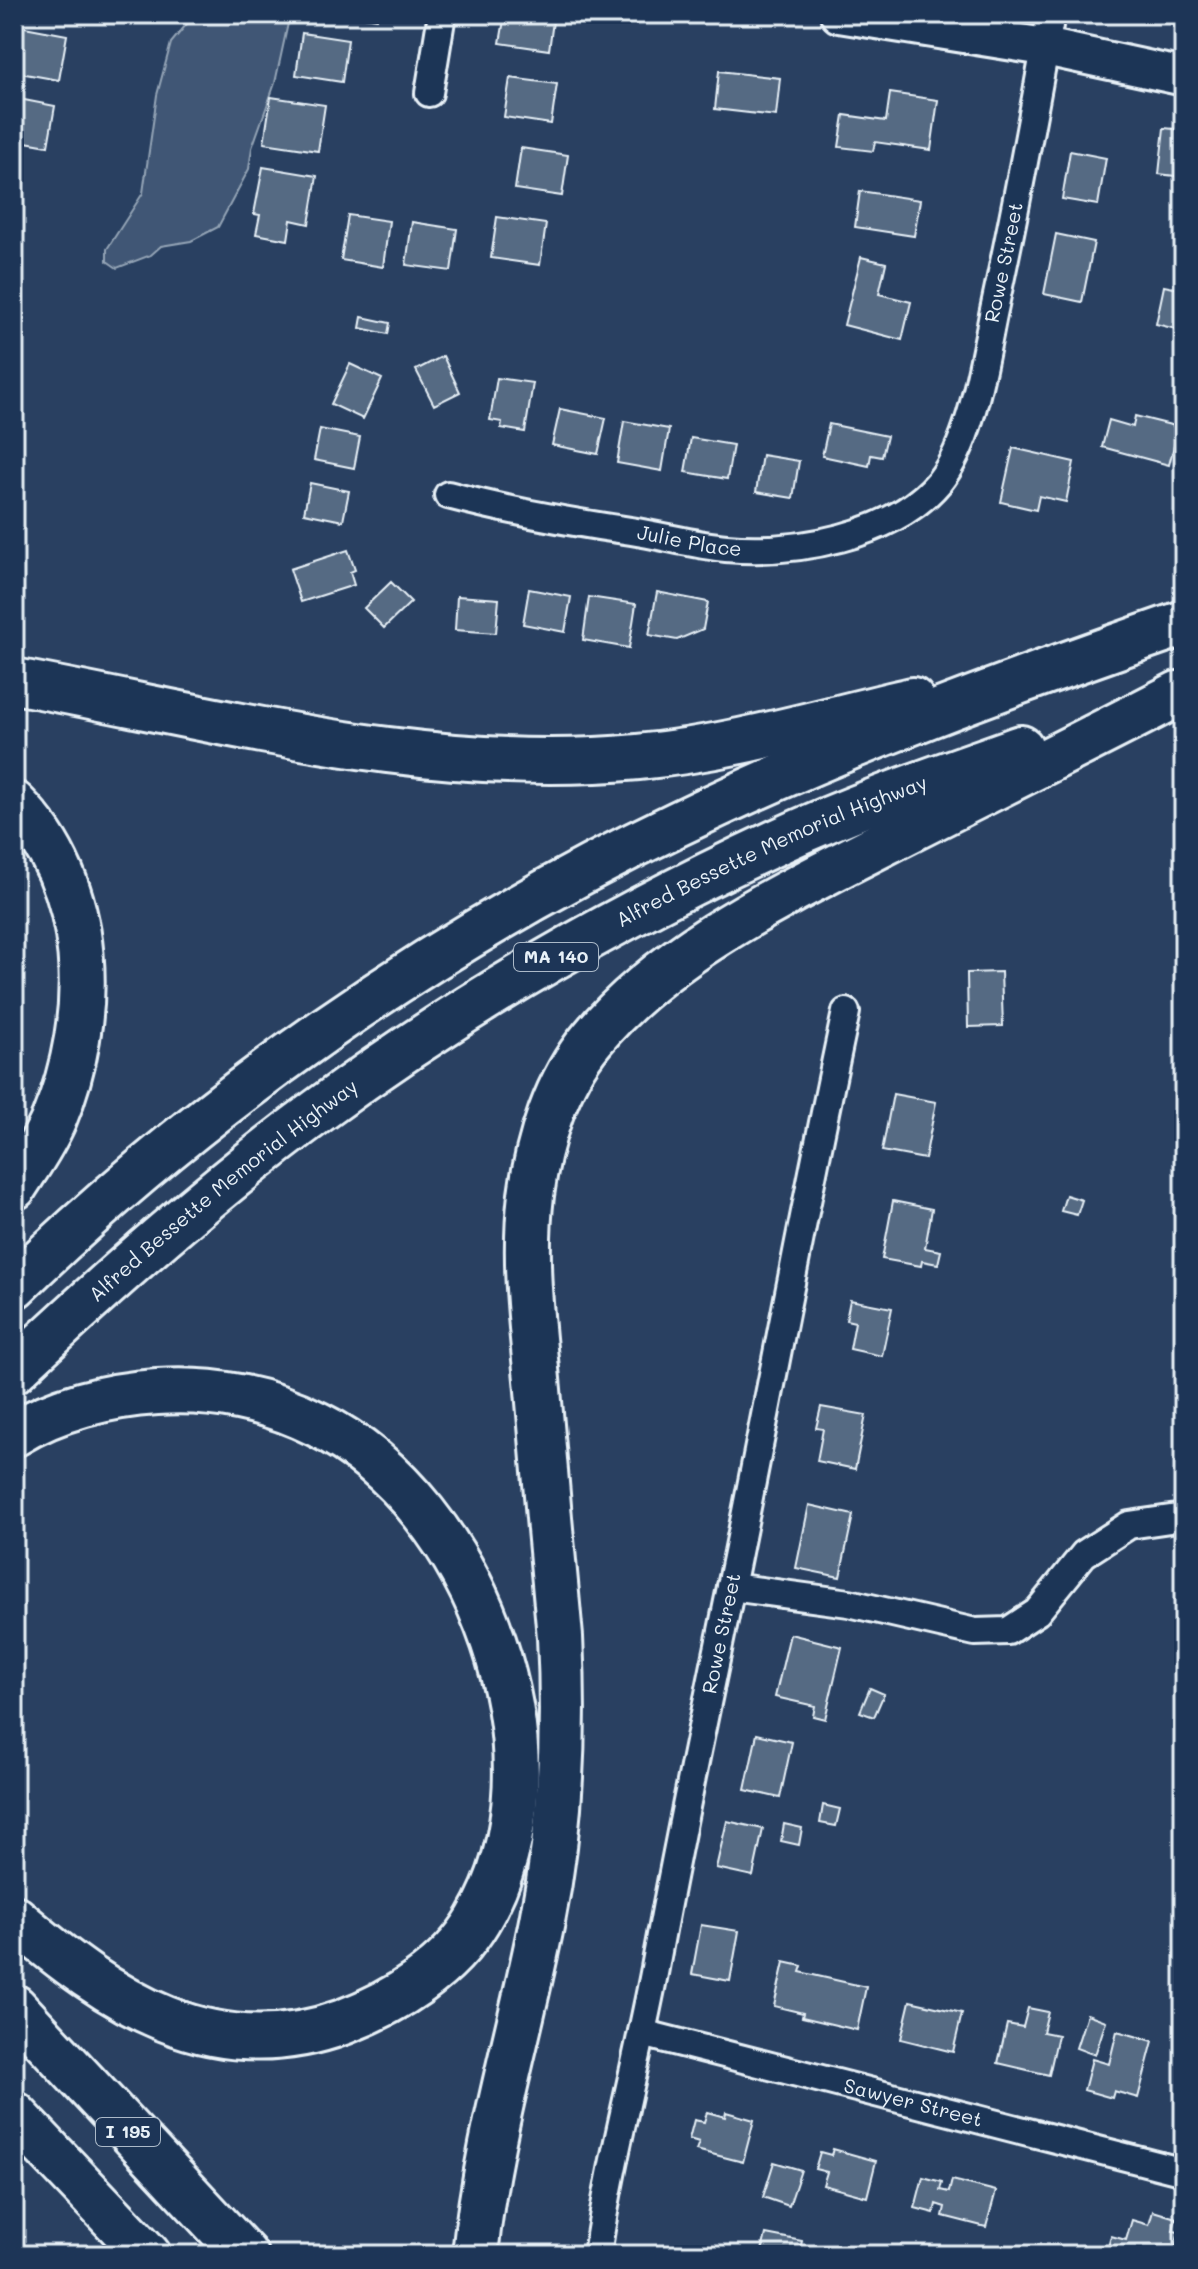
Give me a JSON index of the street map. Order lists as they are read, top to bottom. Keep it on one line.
{"streets":{"highway":["Alfred Bessette Memorial Highway","MA 140","I 195"],"street":["Rowe Street","Julie Place","Sawyer Street"]},"crossings":[["Rowe Street","Julie Place"],["Rowe Street","Sawyer Street"]]}
